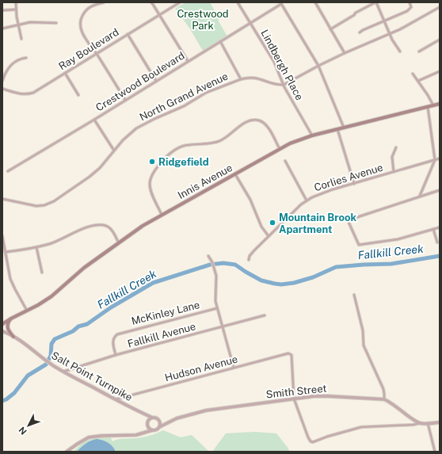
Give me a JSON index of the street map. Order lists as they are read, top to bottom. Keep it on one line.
{"streets":{"main road":["Innis Avenue"],"street":["Ray Boulevard","Lindbergh Place","Crestwood Boulevard","North Grand Avenue","Corlies Avenue","McKinley Lane","Fallkill Avenue","Hudson Avenue","Salt Point Turnpike","Smith Street"]},"crossings":[["Lindbergh Place","Crestwood Boulevard"],["Lindbergh Place","North Grand Avenue"],["Lindbergh Place","Innis Avenue"],["McKinley Lane","Fallkill Avenue"],["Fallkill Avenue","Salt Point Turnpike"],["Hudson Avenue","Salt Point Turnpike"],["Hudson Avenue","Smith Street"],["Salt Point Turnpike","Smith Street"]],"water":["Fallkill Creek"],"parks":["Crestwood Park"],"places":["Ridgefield","Mountain Brook Apartment"],"north":"bottom left"}
